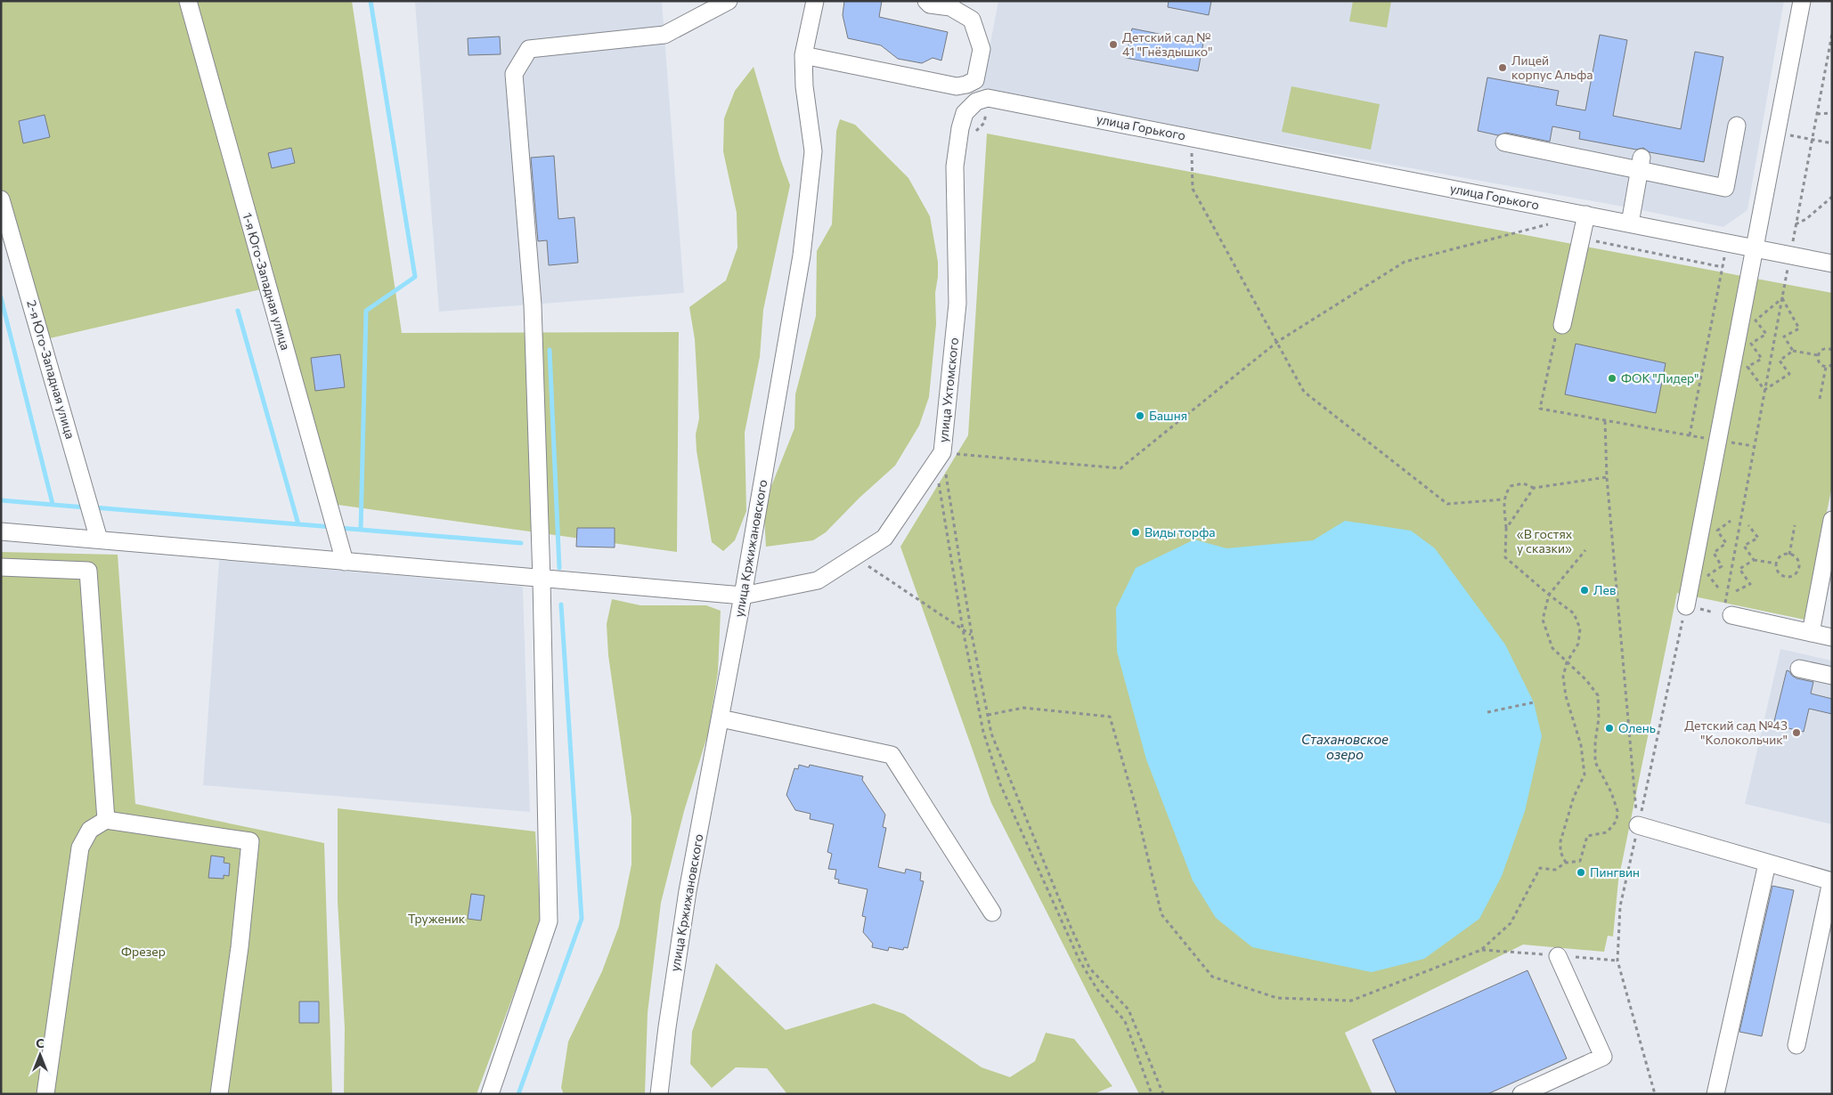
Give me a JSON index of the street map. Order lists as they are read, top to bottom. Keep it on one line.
{"streets":{"street":["улица Горького","1-я Юго-Западная улица","2-я Юго-Западная улица","улица Ухтомского","улица Кржижановского"]},"crossings":[["улица Горького","улица Ухтомского"],["1-я Юго-Западная улица","улица Ухтомского"],["2-я Юго-Западная улица","улица Ухтомского"],["улица Ухтомского","улица Кржижановского"]],"water":["Стахановское озеро"],"parks":["«В гостях у сказки»","Труженик","Фрезер"],"places":["Детский сад № 41 \"Гнёздышко\"","Лицей корпус Альфа","ФОК \"Лидер\"","Башня","Виды торфа","Лев","Олень","Детский сад №43 \"Колокольчик\"","Пингвин"],"north":"top"}
